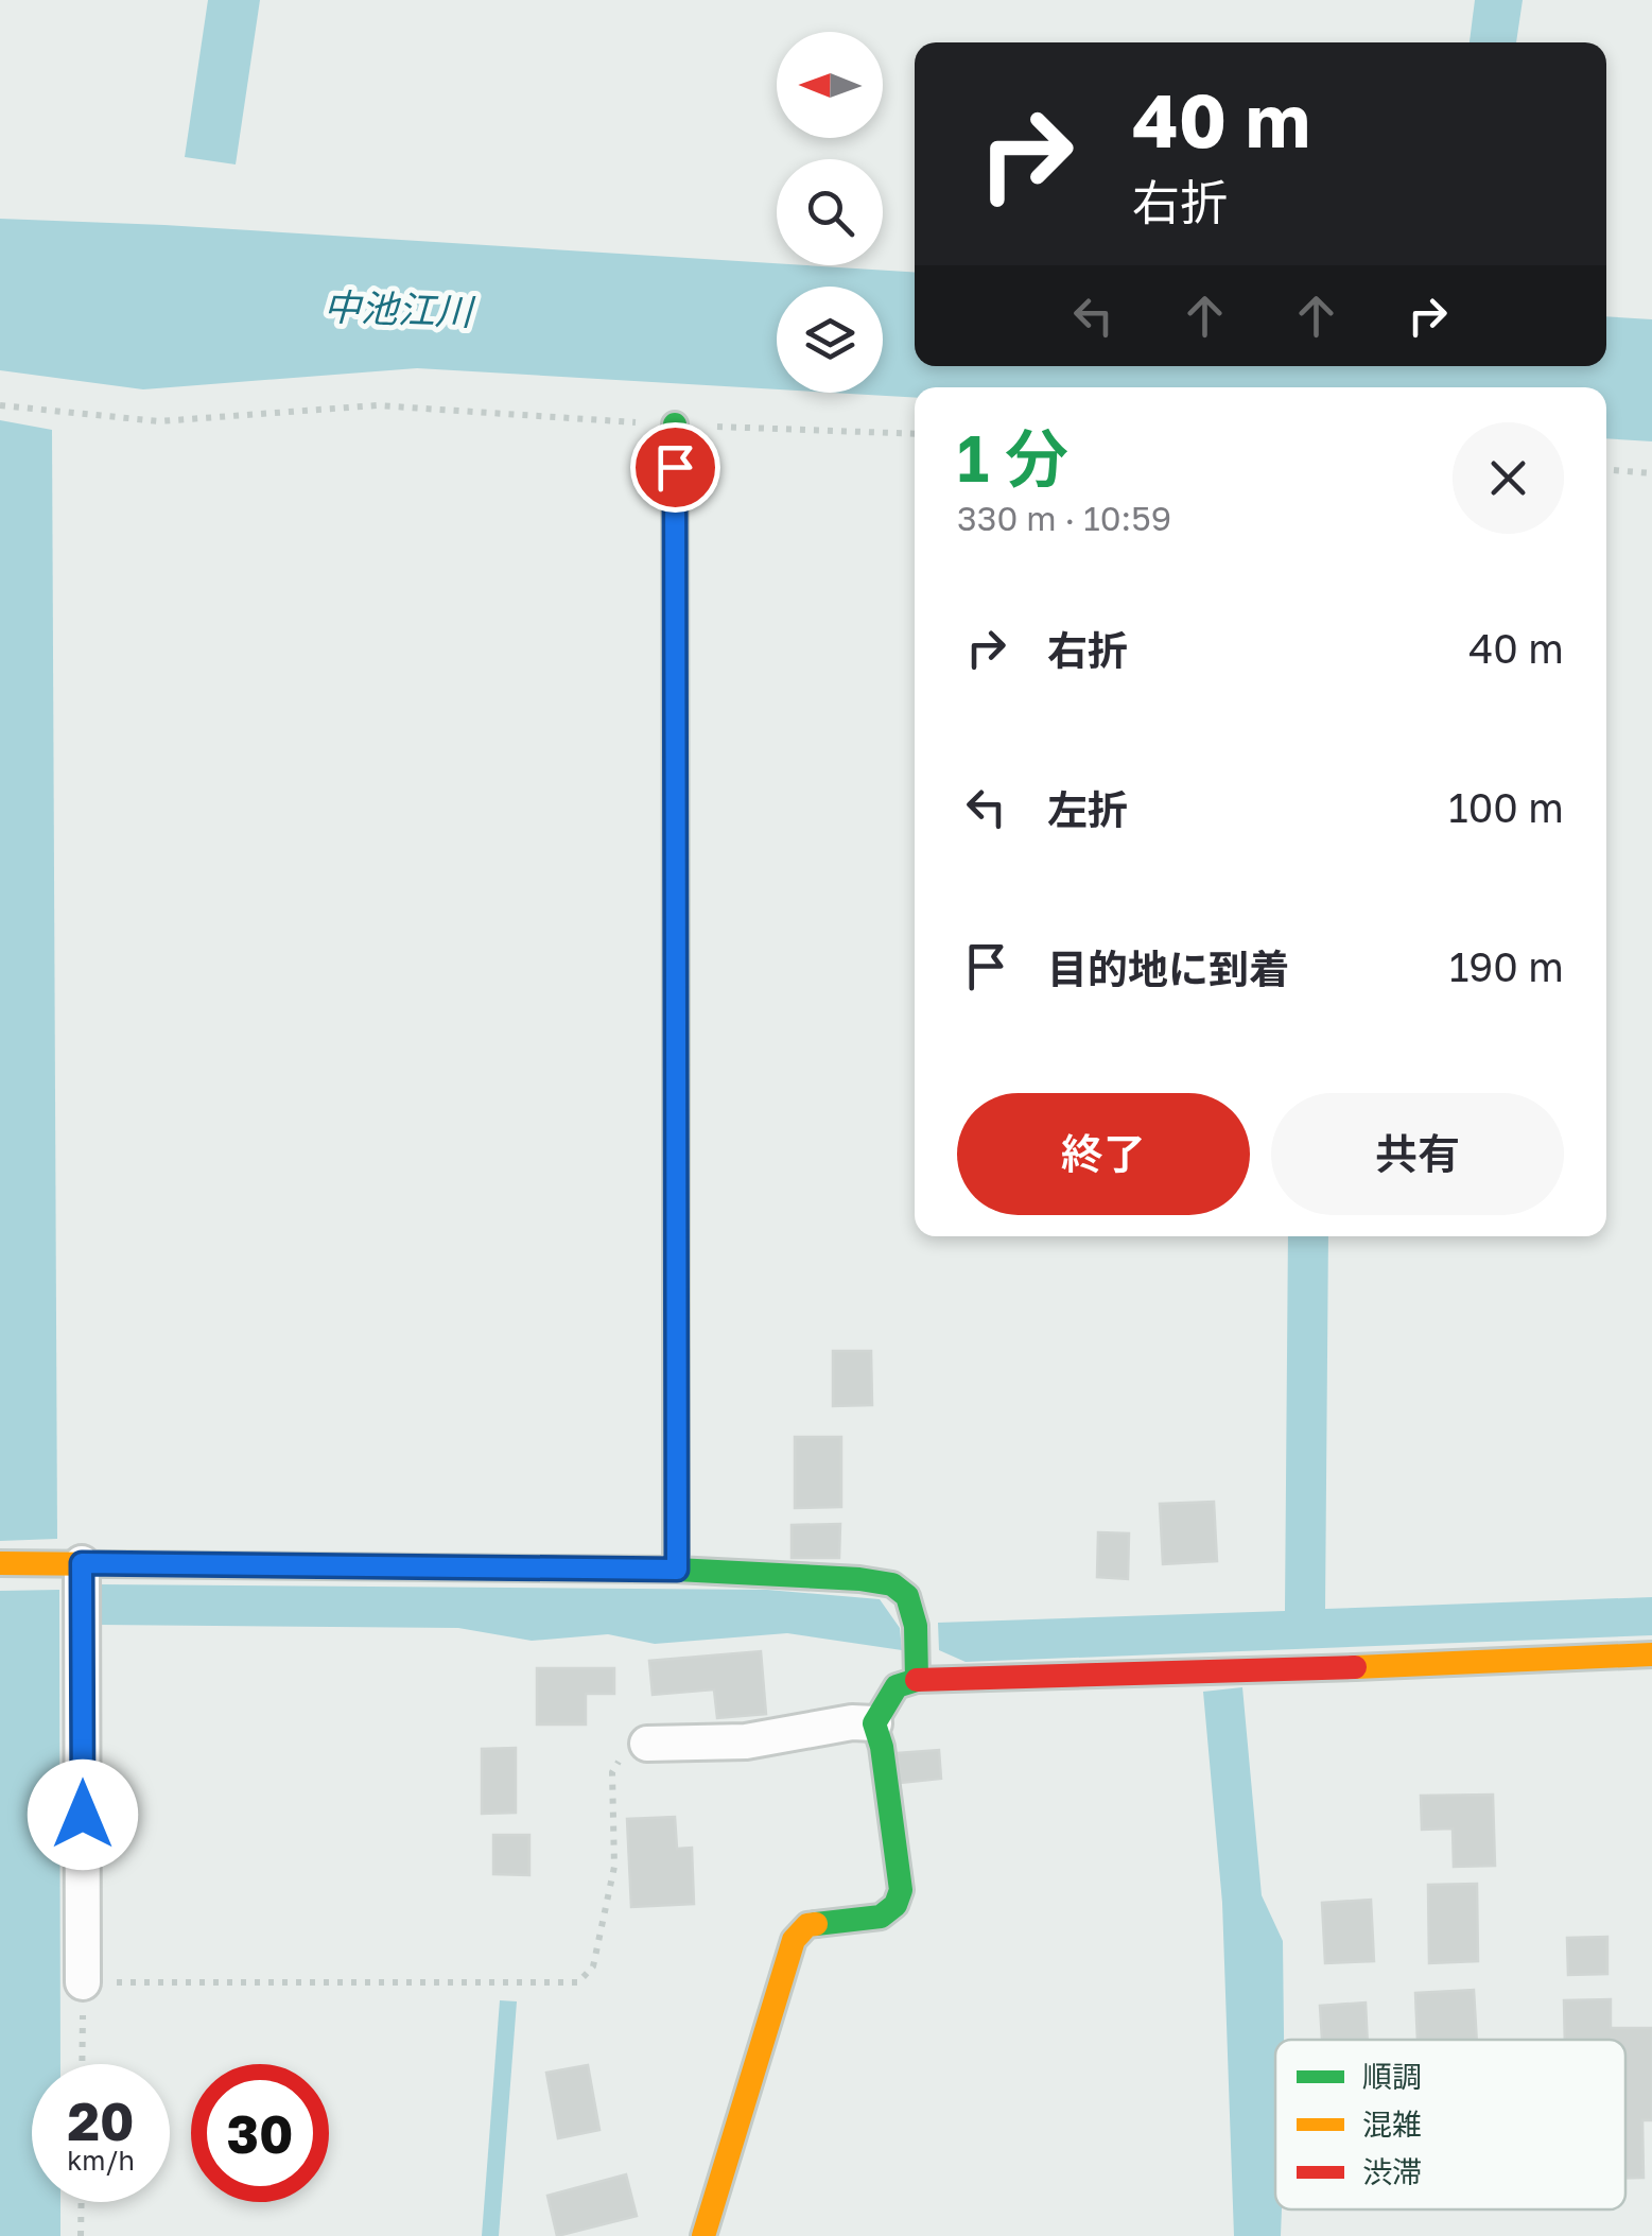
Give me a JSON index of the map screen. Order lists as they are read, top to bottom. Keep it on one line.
{"water":["中池江川"],"legend":["順調","混雑","渋滞"],"north":"left","page":{"turn":["40 m","右折"],"heading":["1 分","330 m · 10:59"],"list":[{"name":"右折","value":"40 m"},{"name":"左折","value":"100 m"},{"name":"目的地に到着","value":"190 m"}],"buttons":["終了","共有"],"speed":"20 km/h","limit":"30"}}
